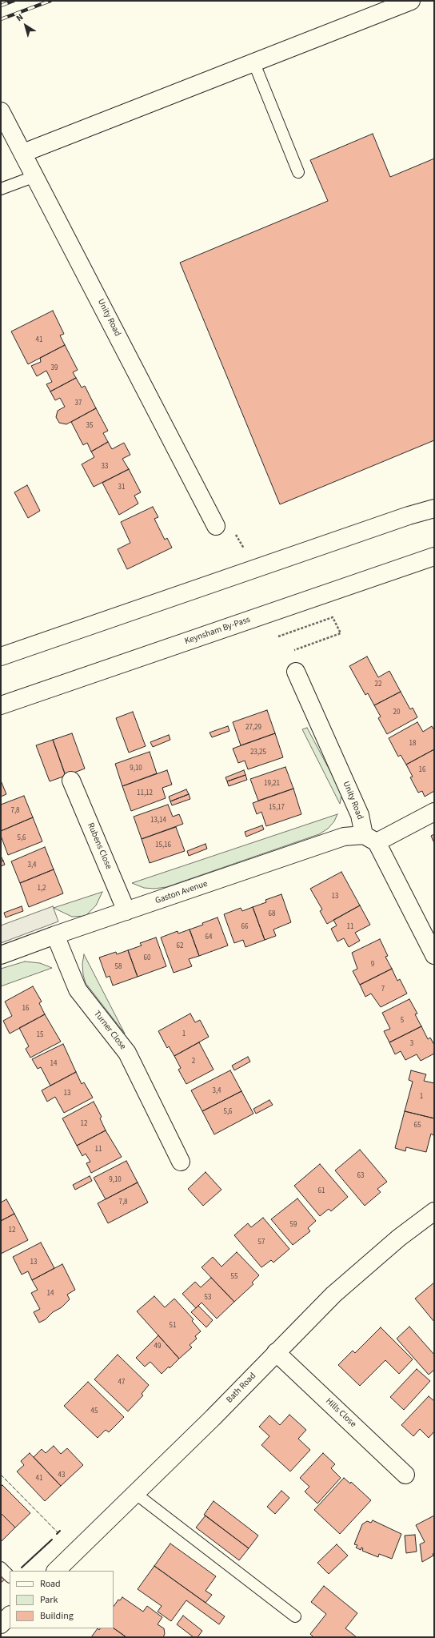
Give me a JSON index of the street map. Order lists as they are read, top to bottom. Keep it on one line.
{"streets":{"main road":["Unity Road","Keynsham By-Pass","Rubens Close","Gaston Avenue","Turner Close","Bath Road","Hills Close"]},"crossings":[["Unity Road","Gaston Avenue"],["Rubens Close","Gaston Avenue"],["Gaston Avenue","Turner Close"],["Bath Road","Hills Close"]],"house_numbers":["41","39","37","35","33","31","22","20","27,29","18","23,25","9,10","16","19,21","11,12","15,17","7,8","13,14","5,6","15,16","3,4","1,2","13","68","66","11","64","62","60","9","58","7","16","5","1","15","3","2","14","3,4","13","1","5,6","12","65","11","63","9,10","61","7,8","59","12","57","13","55","14","53","51","49","47","45","43","41"],"legend":["Road","Park","Building"],"north":"top left"}
